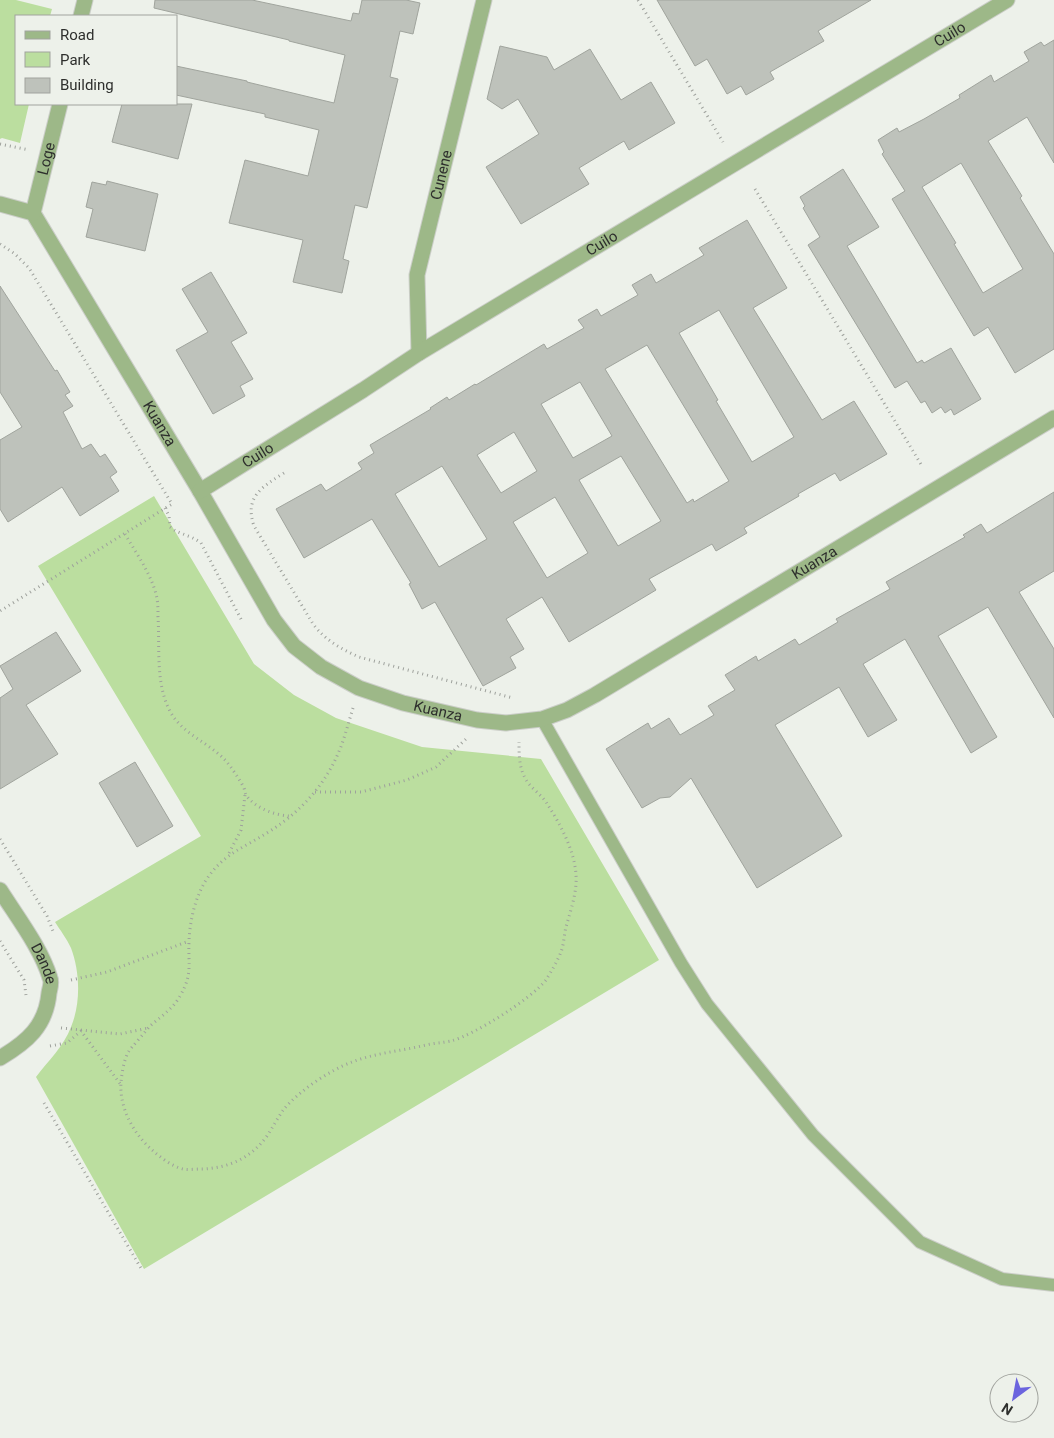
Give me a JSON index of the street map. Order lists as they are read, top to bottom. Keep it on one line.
{"streets":{"street":["Cuilo","Loge","Cunene","Kuanza","Dande"]},"crossings":[["Cuilo","Cunene"],["Cuilo","Kuanza"],["Loge","Kuanza"]],"legend":["Road","Park","Building"],"north":"bottom left"}
